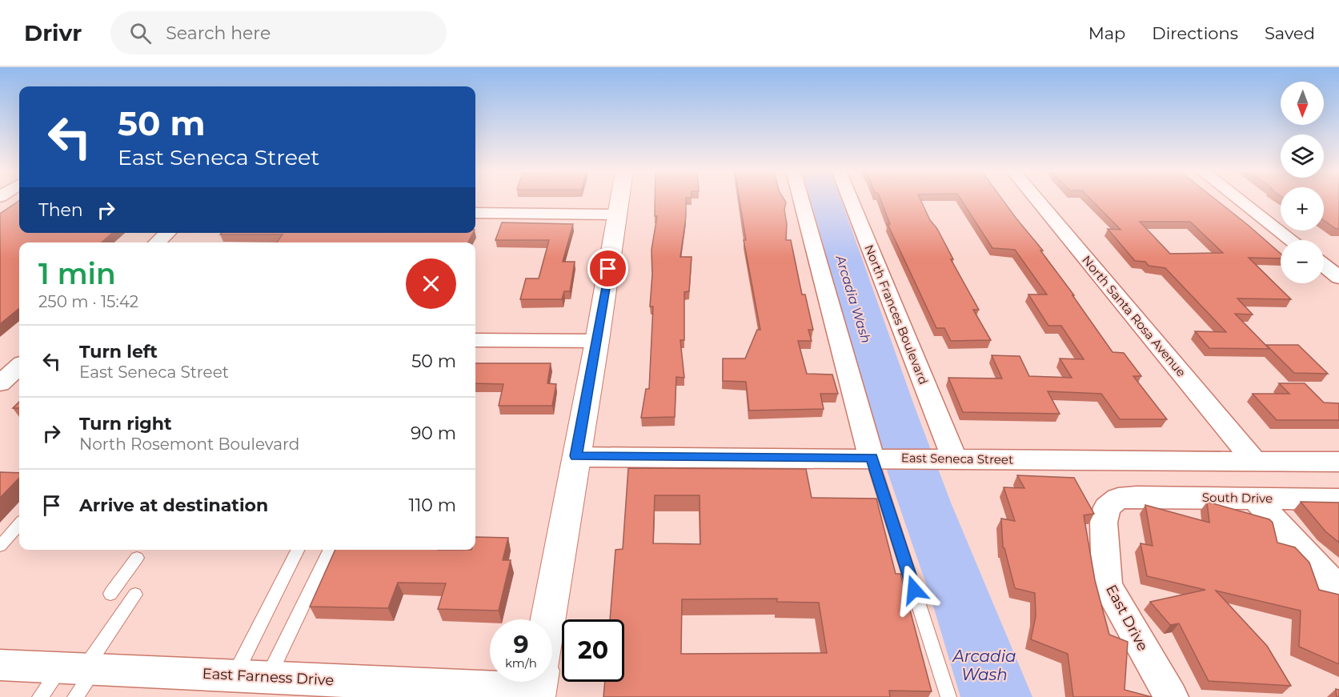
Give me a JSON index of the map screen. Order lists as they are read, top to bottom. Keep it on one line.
{"streets":{"street":["North Frances Boulevard","North Santa Rosa Avenue","East Seneca Street","South Drive","East Drive","East Farness Drive"]},"crossings":[["North Frances Boulevard","East Seneca Street"],["North Santa Rosa Avenue","East Seneca Street"],["South Drive","East Drive"]],"water":["Arcadia Wash"],"north":"bottom","page":{"header":"Drivr","search":"Search here","nav":["Map","Directions","Saved"],"map_buttons":["+","−"],"turn":["50 m","East Seneca Street"],"then":"Then","heading":["1 min","250 m · 15:42"],"list":[{"name":"Turn left","note":"East Seneca Street","value":"50 m"},{"name":"Turn right","note":"North Rosemont Boulevard","value":"90 m"},{"name":"Arrive at destination","value":"110 m"}],"speed":"9 km/h","limit":"20"}}
